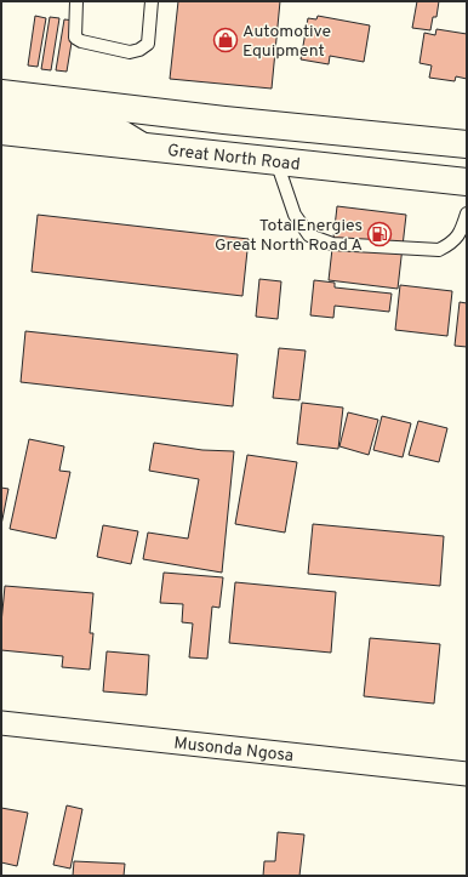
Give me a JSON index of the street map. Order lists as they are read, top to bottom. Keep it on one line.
{"streets":{"main road":["Great North Road"],"street":["Musonda Ngosa"]},"places":{"shop":["Automotive Equipment"],"fuel station":["TotalEnergies Great North Road A"]}}
